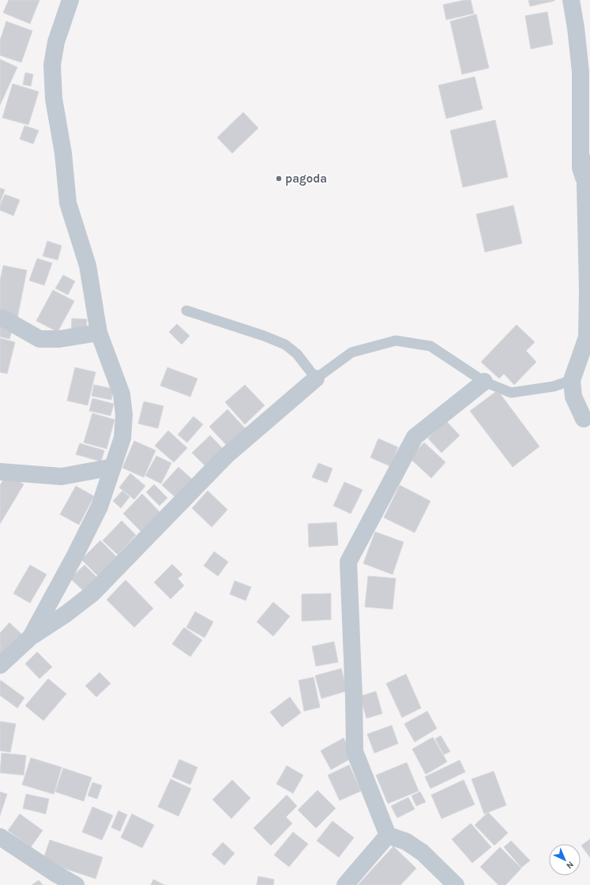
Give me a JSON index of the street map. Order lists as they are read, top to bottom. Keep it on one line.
{"places":["pagoda"],"north":"bottom right"}
